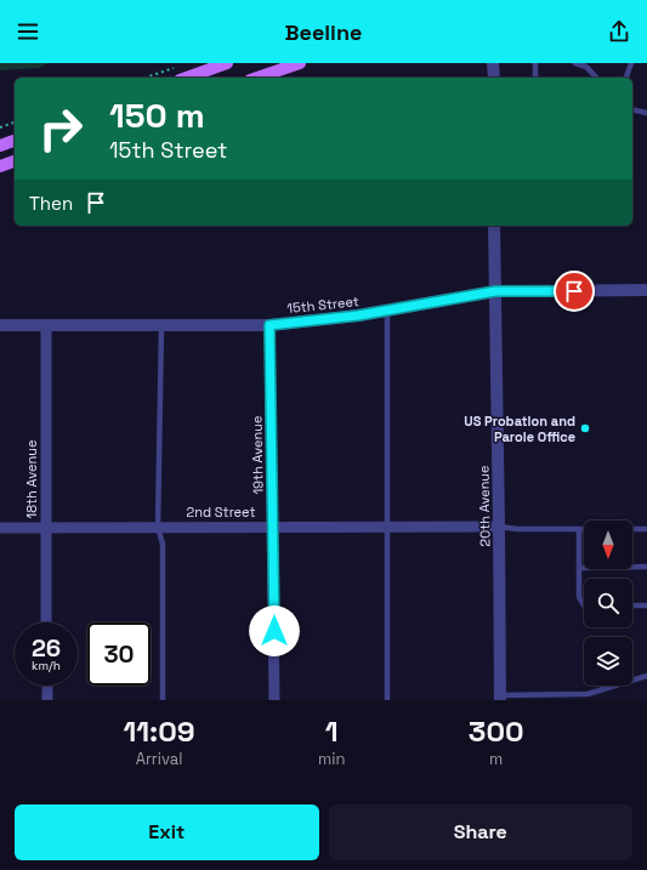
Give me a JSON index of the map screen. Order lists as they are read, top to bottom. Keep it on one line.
{"streets":{"street":["15th Street","19th Avenue","18th Avenue","20th Avenue","2nd Street"]},"crossings":[["15th Street","19th Avenue"],["15th Street","18th Avenue"],["15th Street","20th Avenue"],["19th Avenue","2nd Street"],["18th Avenue","2nd Street"],["20th Avenue","2nd Street"]],"places":["US Probation and Parole Office"],"north":"bottom","page":{"header":"Beeline","turn":["150 m","15th Street"],"then":"Then","speed":"26 km/h","limit":"30","eta":["11:09","Arrival","1","min","300","m"],"buttons":["Exit","Share"]}}
